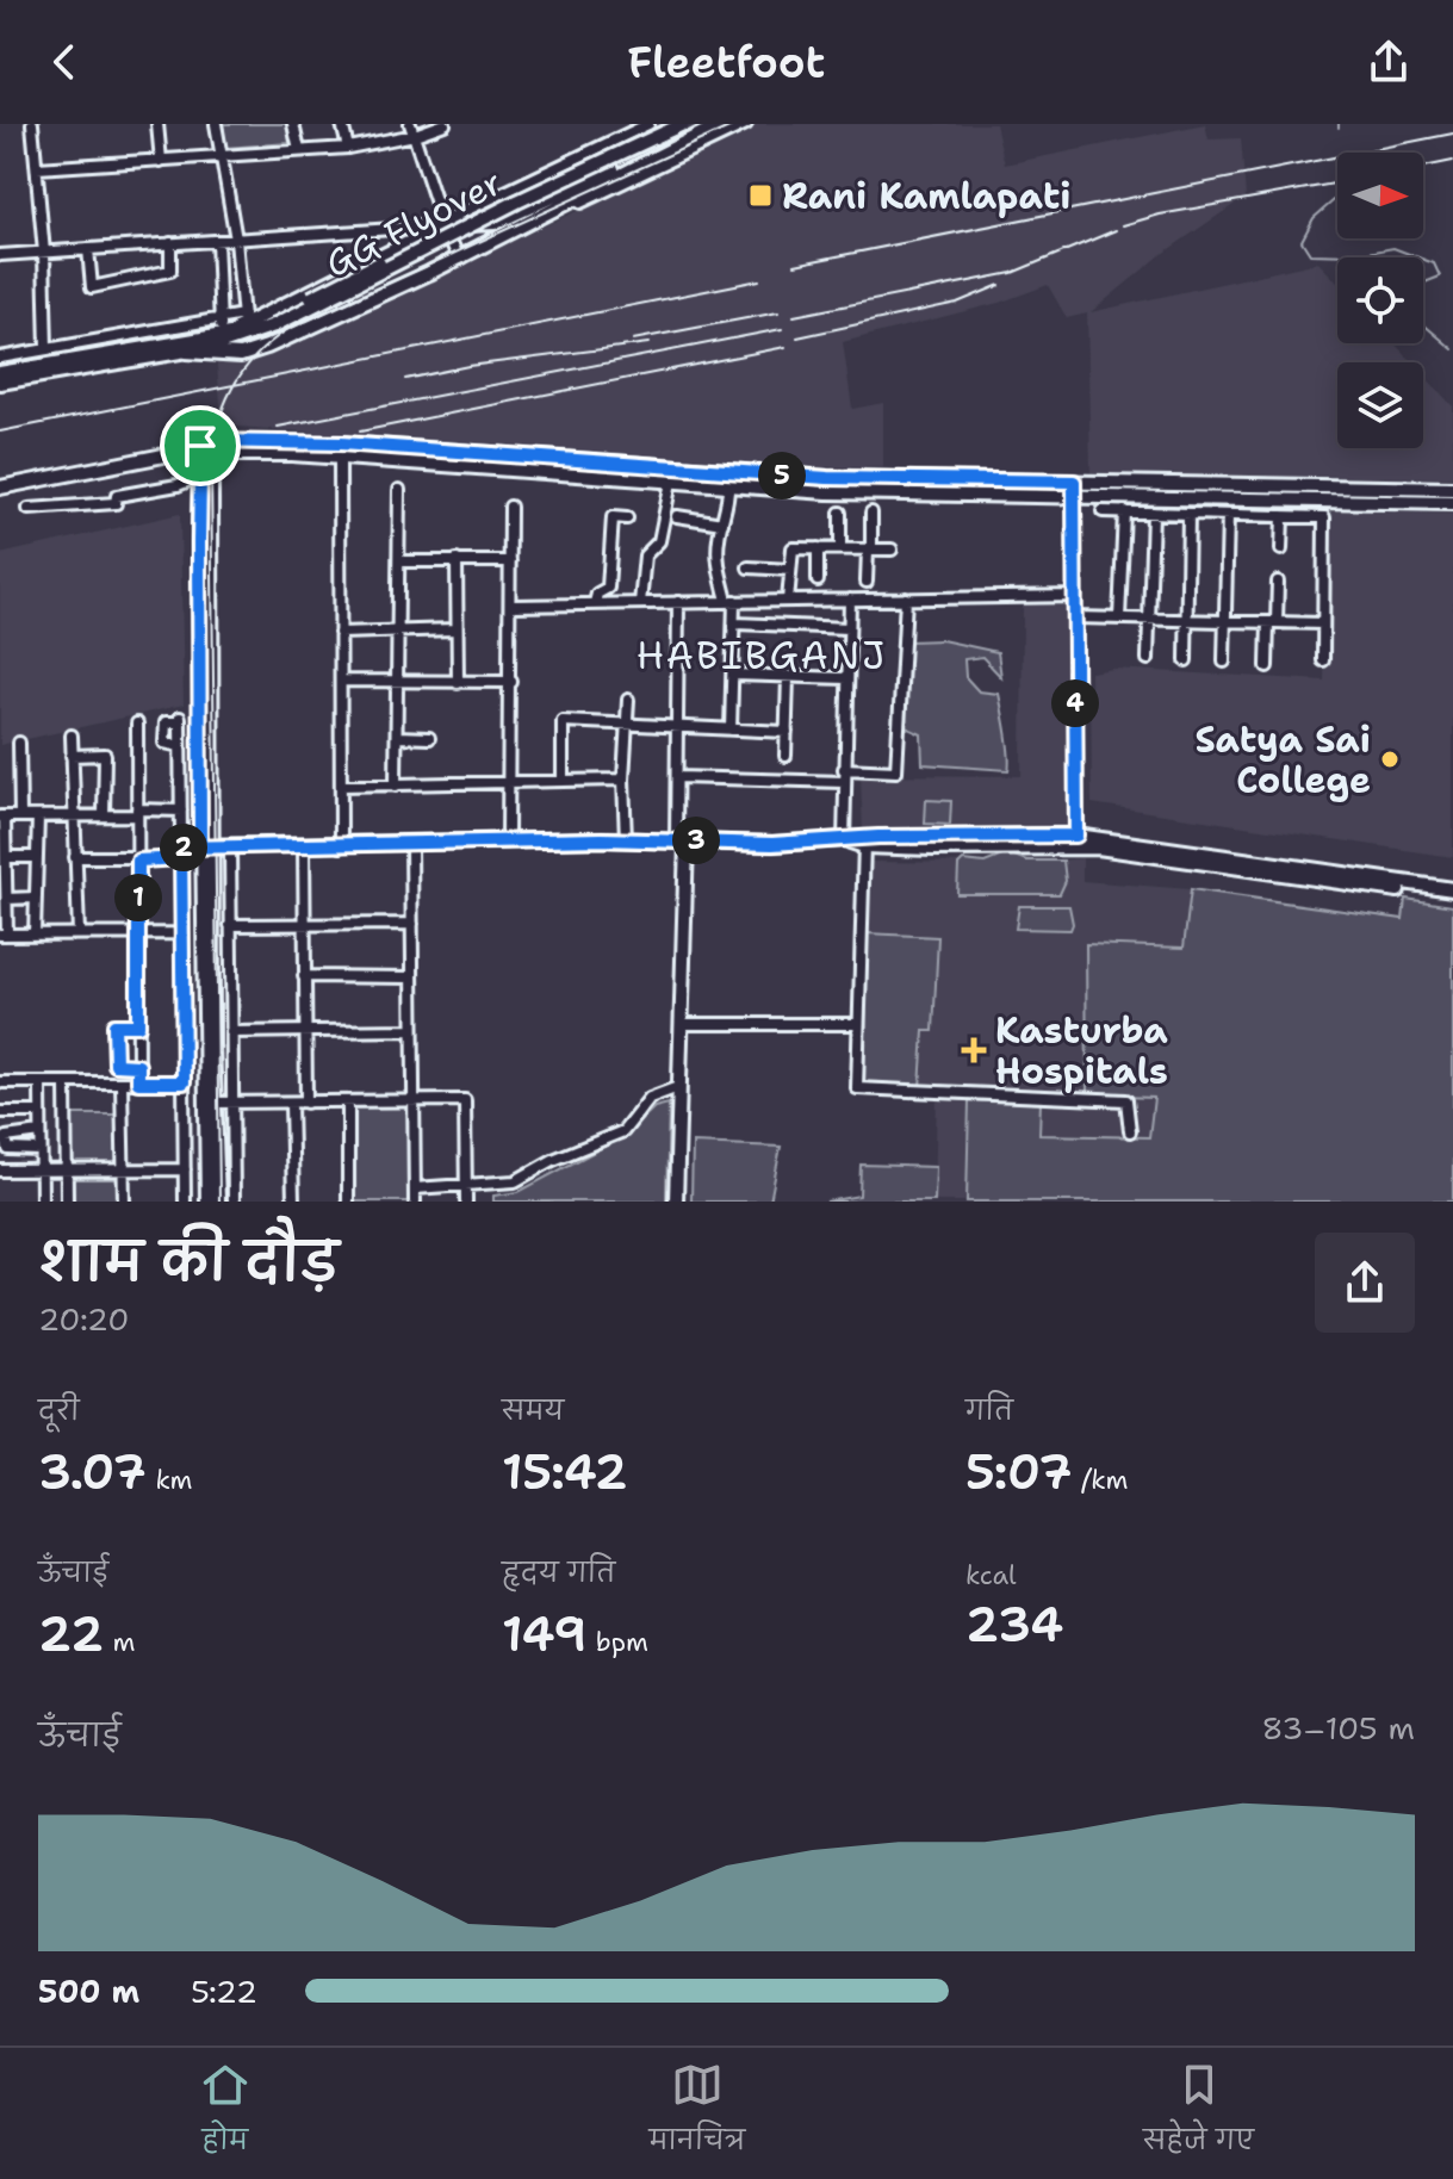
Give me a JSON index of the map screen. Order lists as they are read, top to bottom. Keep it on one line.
{"streets":{"main road":["GG Flyover"]},"districts":["HABIBGANJ"],"places":{"transit":["Rani Kamlapati"],"other":["Satya Sai College"],"health":["Kasturba Hospitals"]},"north":"right","page":{"header":"Fleetfoot","pins":["5","4","3","2","1"],"heading":["शाम की दौड़","20:20"],"stats":[["दूरी","3.07 km"],["समय","15:42"],["गति","5:07 /km"],["ऊँचाई","22 m"],["हृदय गति","149 bpm"],["kcal","234"]],"chart":["ऊँचाई","83–105 m"],"list":[{"name":"500 m","note":"5:22"}],"tabs":["होम","मानचित्र","सहेजे गए"]}}
